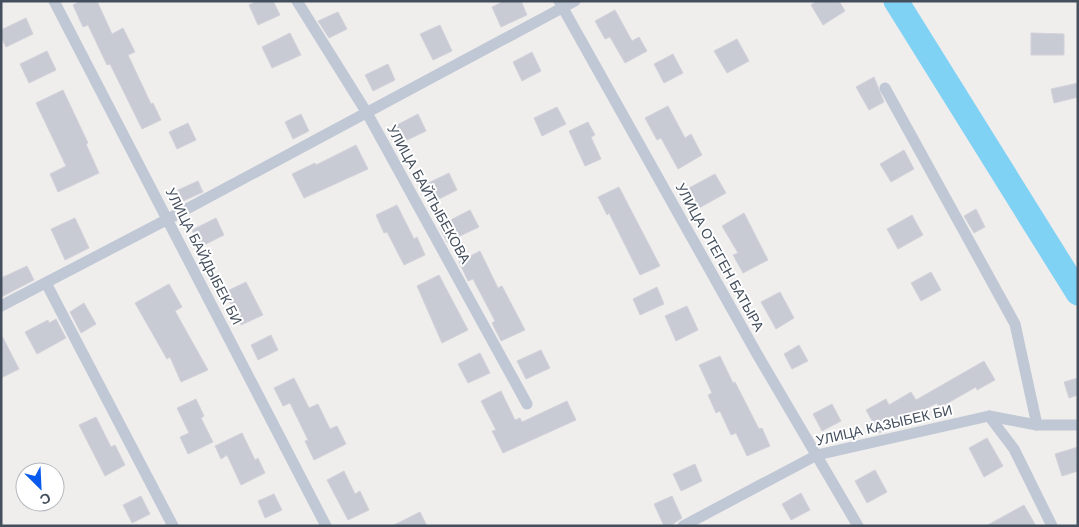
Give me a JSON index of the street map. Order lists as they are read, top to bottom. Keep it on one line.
{"streets":{"street":["УЛИЦА БАЙТЫБЕКОВА","УЛИЦА БАЙДЫБЕК БИ","УЛИЦА ОТЕГЕН БАТЫРА","УЛИЦА КАЗЫБЕК БИ"]},"crossings":[["УЛИЦА ОТЕГЕН БАТЫРА","УЛИЦА КАЗЫБЕК БИ"]],"north":"bottom right"}
